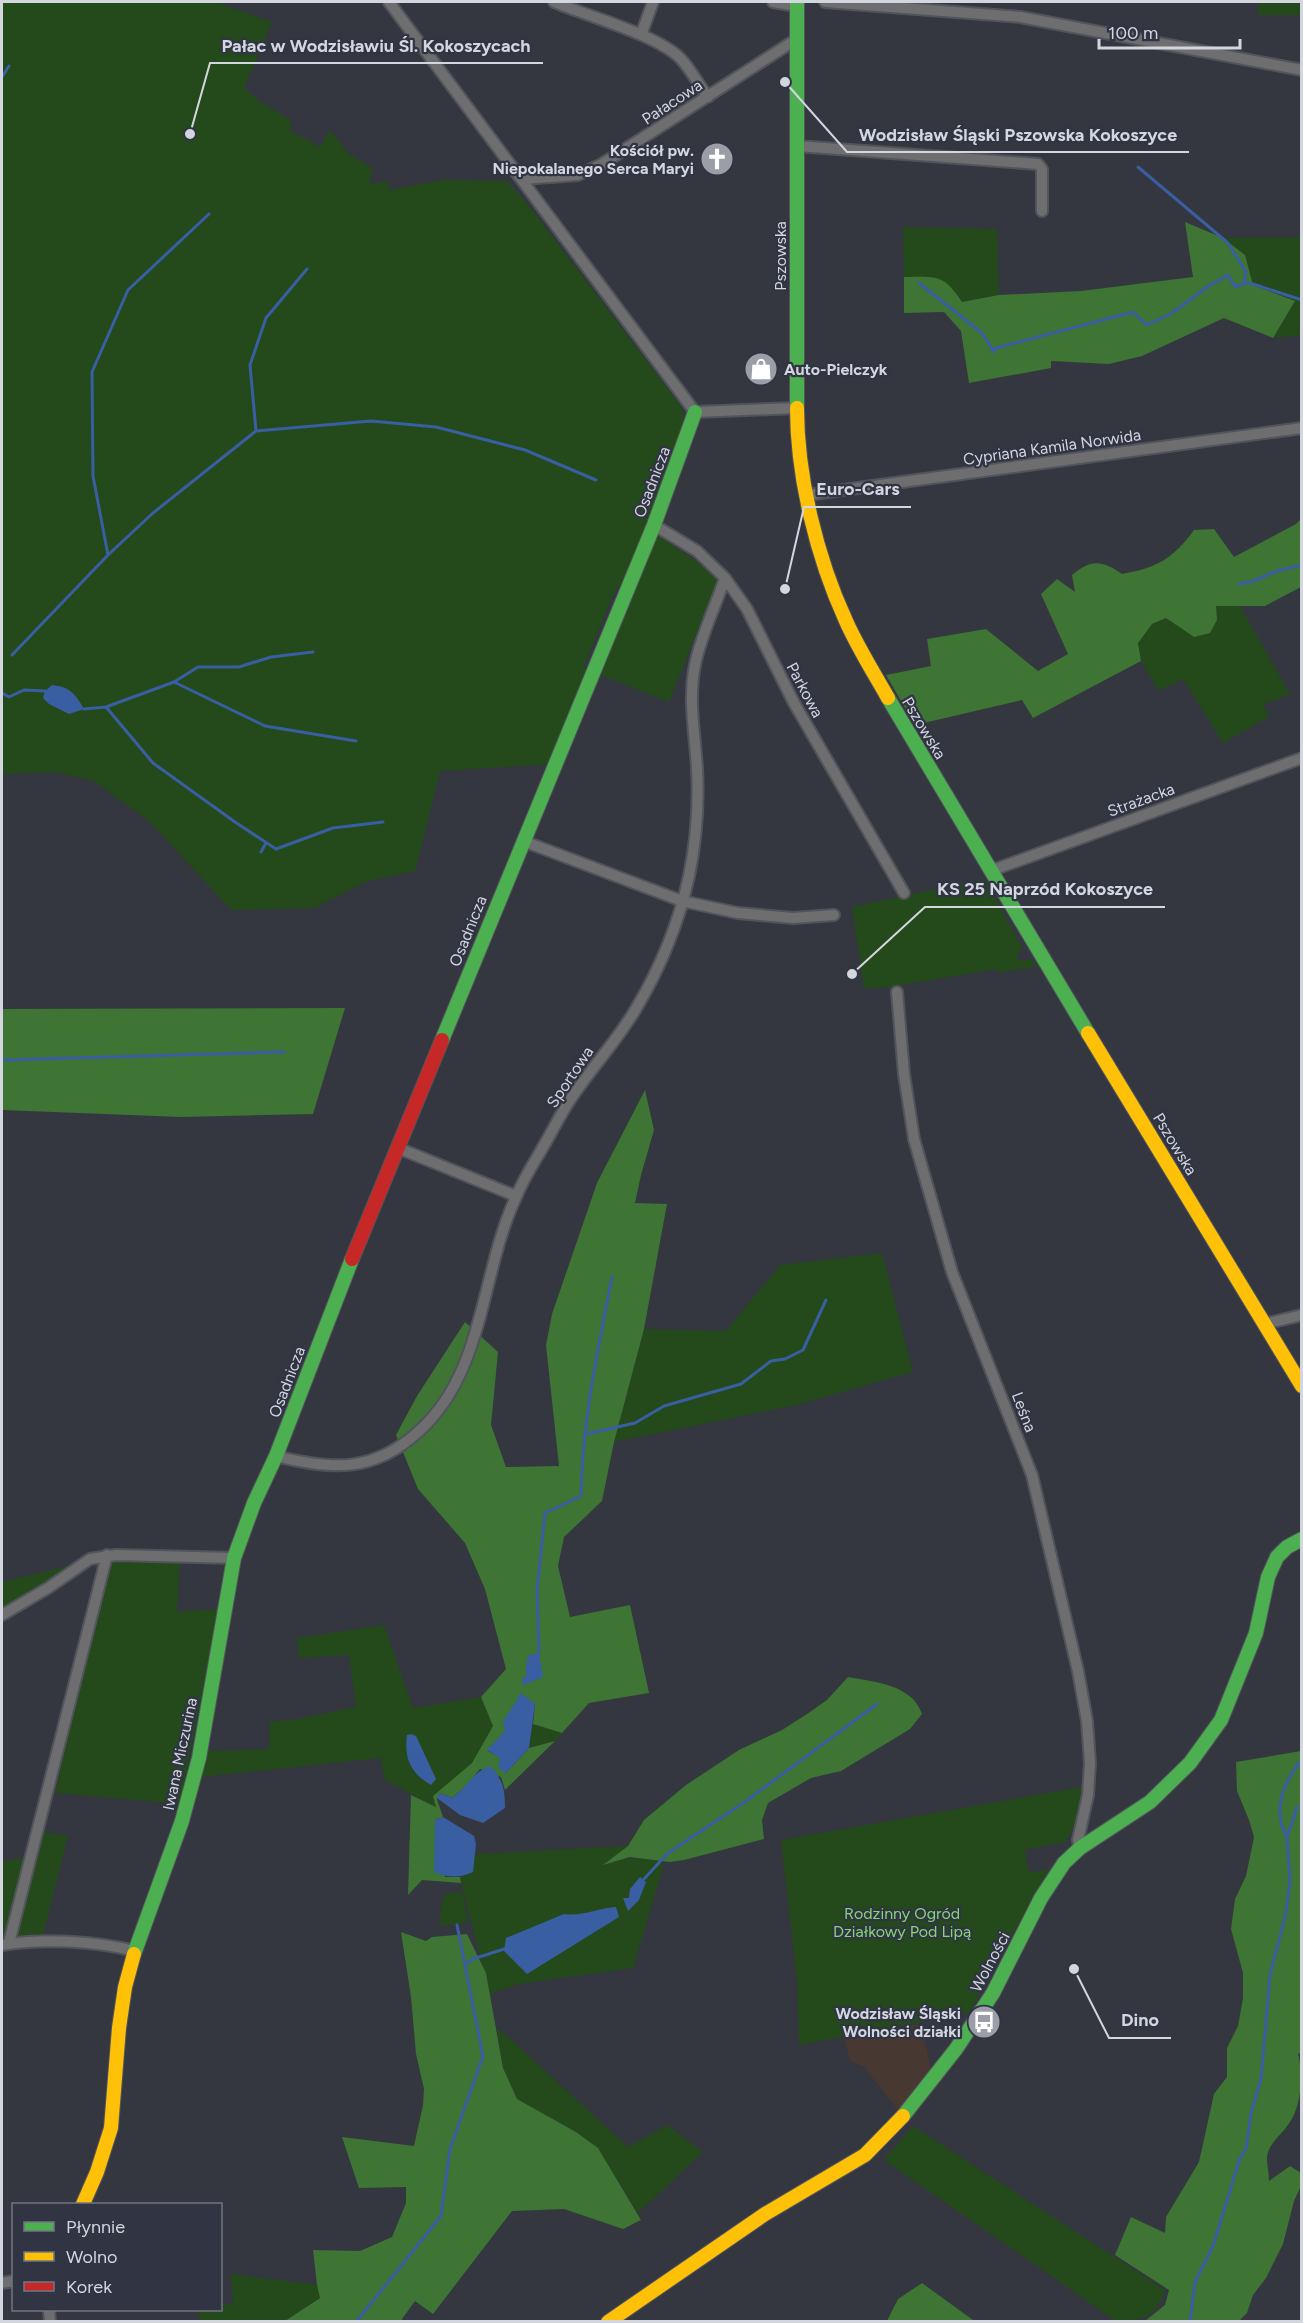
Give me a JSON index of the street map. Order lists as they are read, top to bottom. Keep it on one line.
{"streets":{"street":["Pałacowa","Pszowska","Cypriana Kamila Norwida","Osadnicza","Parkowa","Strażacka","Sportowa","Leśna","Iwana Miczurina","Wolności"]},"crossings":[["Pałacowa","Pszowska"],["Pszowska","Cypriana Kamila Norwida"],["Pszowska","Strażacka"],["Osadnicza","Parkowa"],["Osadnicza","Sportowa"],["Osadnicza","Iwana Miczurina"],["Parkowa","Sportowa"],["Leśna","Wolności"]],"parks":["Rodzinny Ogród Działkowy Pod Lipą"],"places":{"other":["Wodzisław Śląski Pszowska Kokoszyce","Pałac w Wodzisławiu Śl. Kokoszycach","Euro-Cars","KS 25 Naprzód Kokoszyce","Dino"],"church":["Kościół pw. Niepokalanego Serca Maryi"],"shop":["Auto-Pielczyk"],"bus stop":["Wodzisław Śląski Wolności działki"]},"legend":["Płynnie","Wolno","Korek"],"scale_bar":"100 m"}
